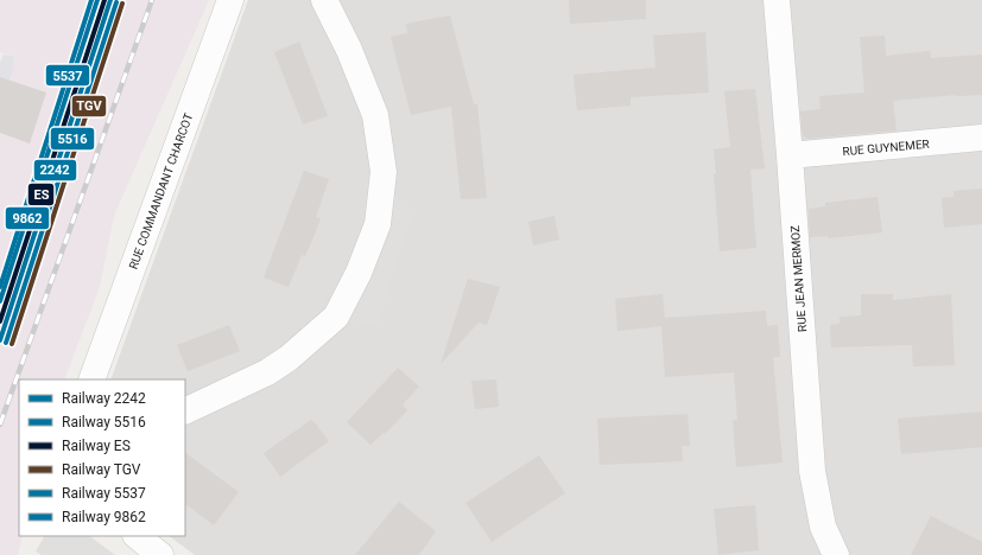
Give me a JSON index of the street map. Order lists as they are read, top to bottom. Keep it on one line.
{"streets":{"street":["RUE GUYNEMER","RUE COMMANDANT CHARCOT","RUE JEAN MERMOZ"]},"crossings":[["RUE GUYNEMER","RUE JEAN MERMOZ"]],"lines":["rail line 2242","rail line ES","rail line 5537","rail line 9862","rail line 5516","rail line TGV"],"legend":["Railway 2242","Railway 5516","Railway ES","Railway TGV","Railway 5537","Railway 9862"]}
